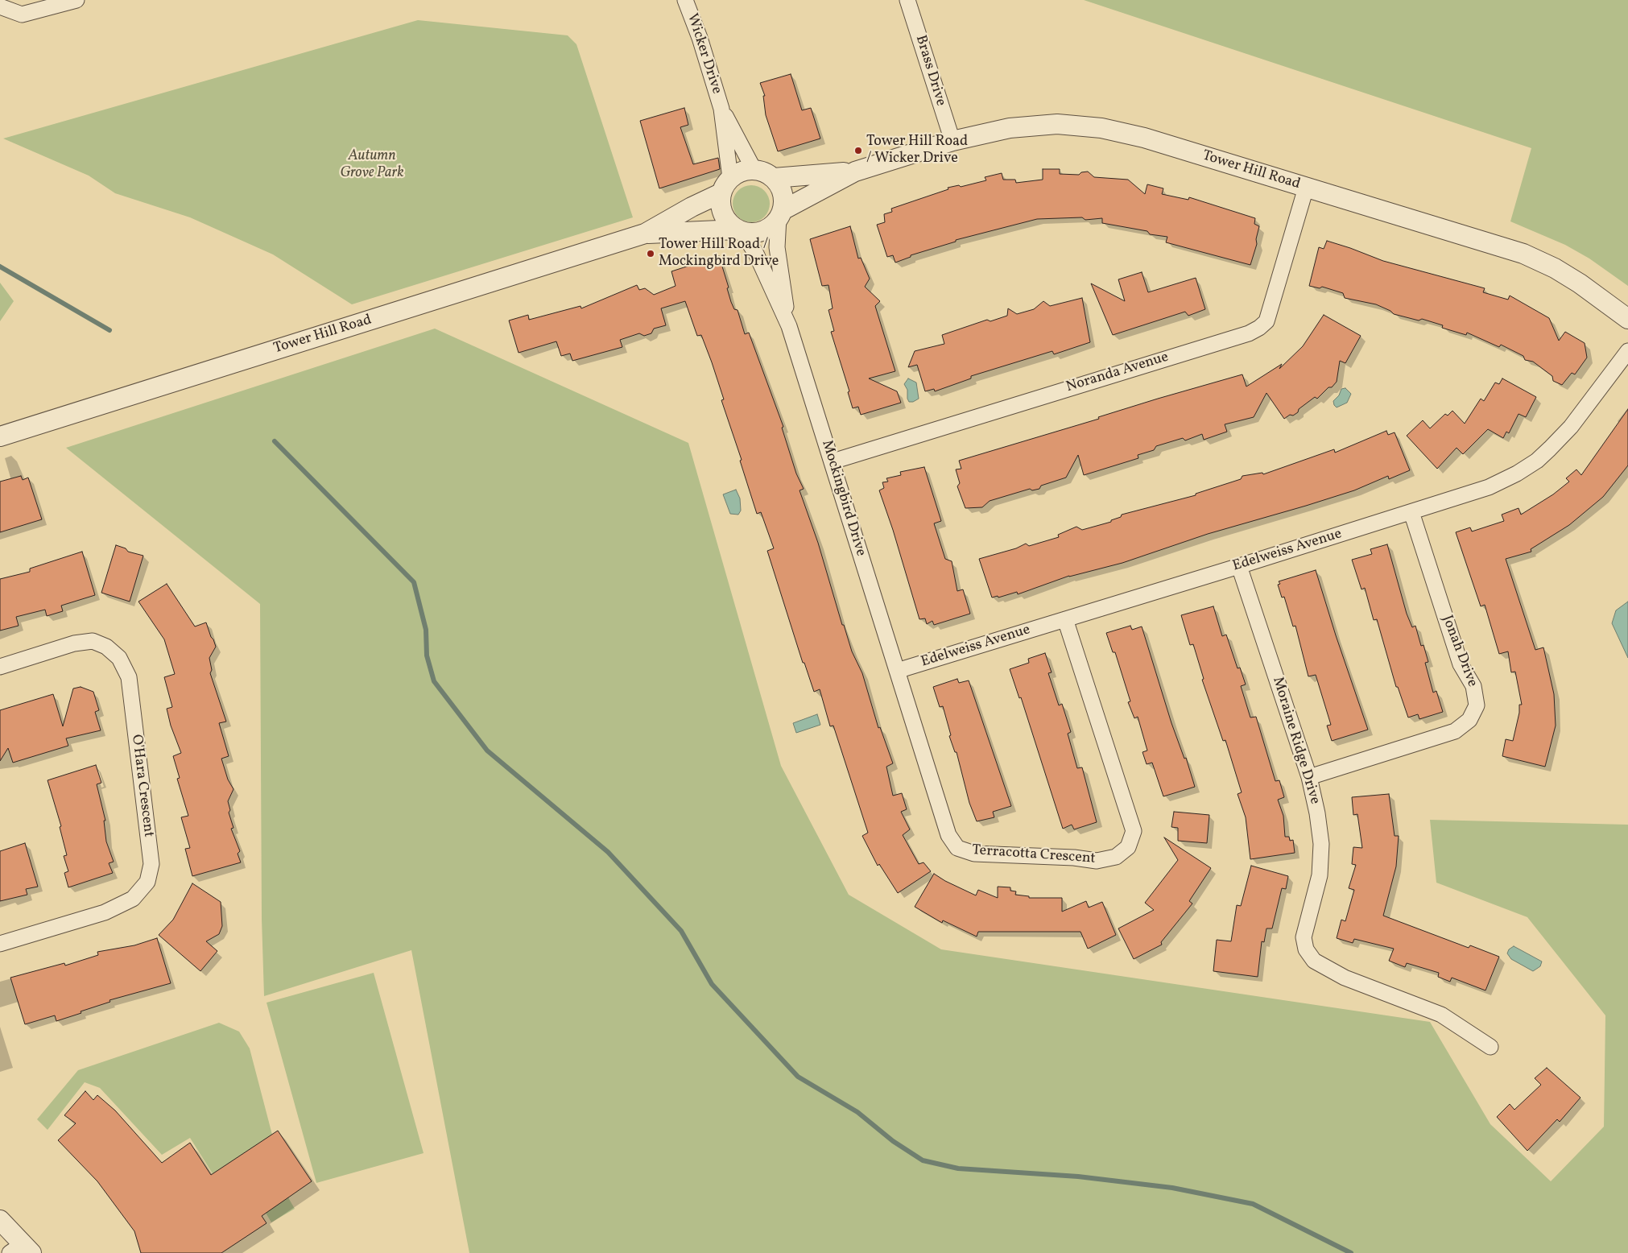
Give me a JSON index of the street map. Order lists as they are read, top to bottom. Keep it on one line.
{"streets":{"street":["Wicker Drive","Brass Drive","Tower Hill Road","Noranda Avenue","Mockingbird Drive","Edelweiss Avenue","Jonah Drive","Moraine Ridge Drive","O'Hara Crescent","Terracotta Crescent"]},"crossings":[["Wicker Drive","Tower Hill Road"],["Wicker Drive","Mockingbird Drive"],["Brass Drive","Tower Hill Road"],["Tower Hill Road","Noranda Avenue"],["Tower Hill Road","Mockingbird Drive"],["Noranda Avenue","Mockingbird Drive"],["Mockingbird Drive","Edelweiss Avenue"],["Mockingbird Drive","Terracotta Crescent"],["Edelweiss Avenue","Jonah Drive"],["Edelweiss Avenue","Moraine Ridge Drive"],["Edelweiss Avenue","Terracotta Crescent"],["Jonah Drive","Moraine Ridge Drive"]],"parks":["Autumn Grove Park"],"places":["Tower Hill Road / Wicker Drive","Tower Hill Road / Mockingbird Drive"]}
